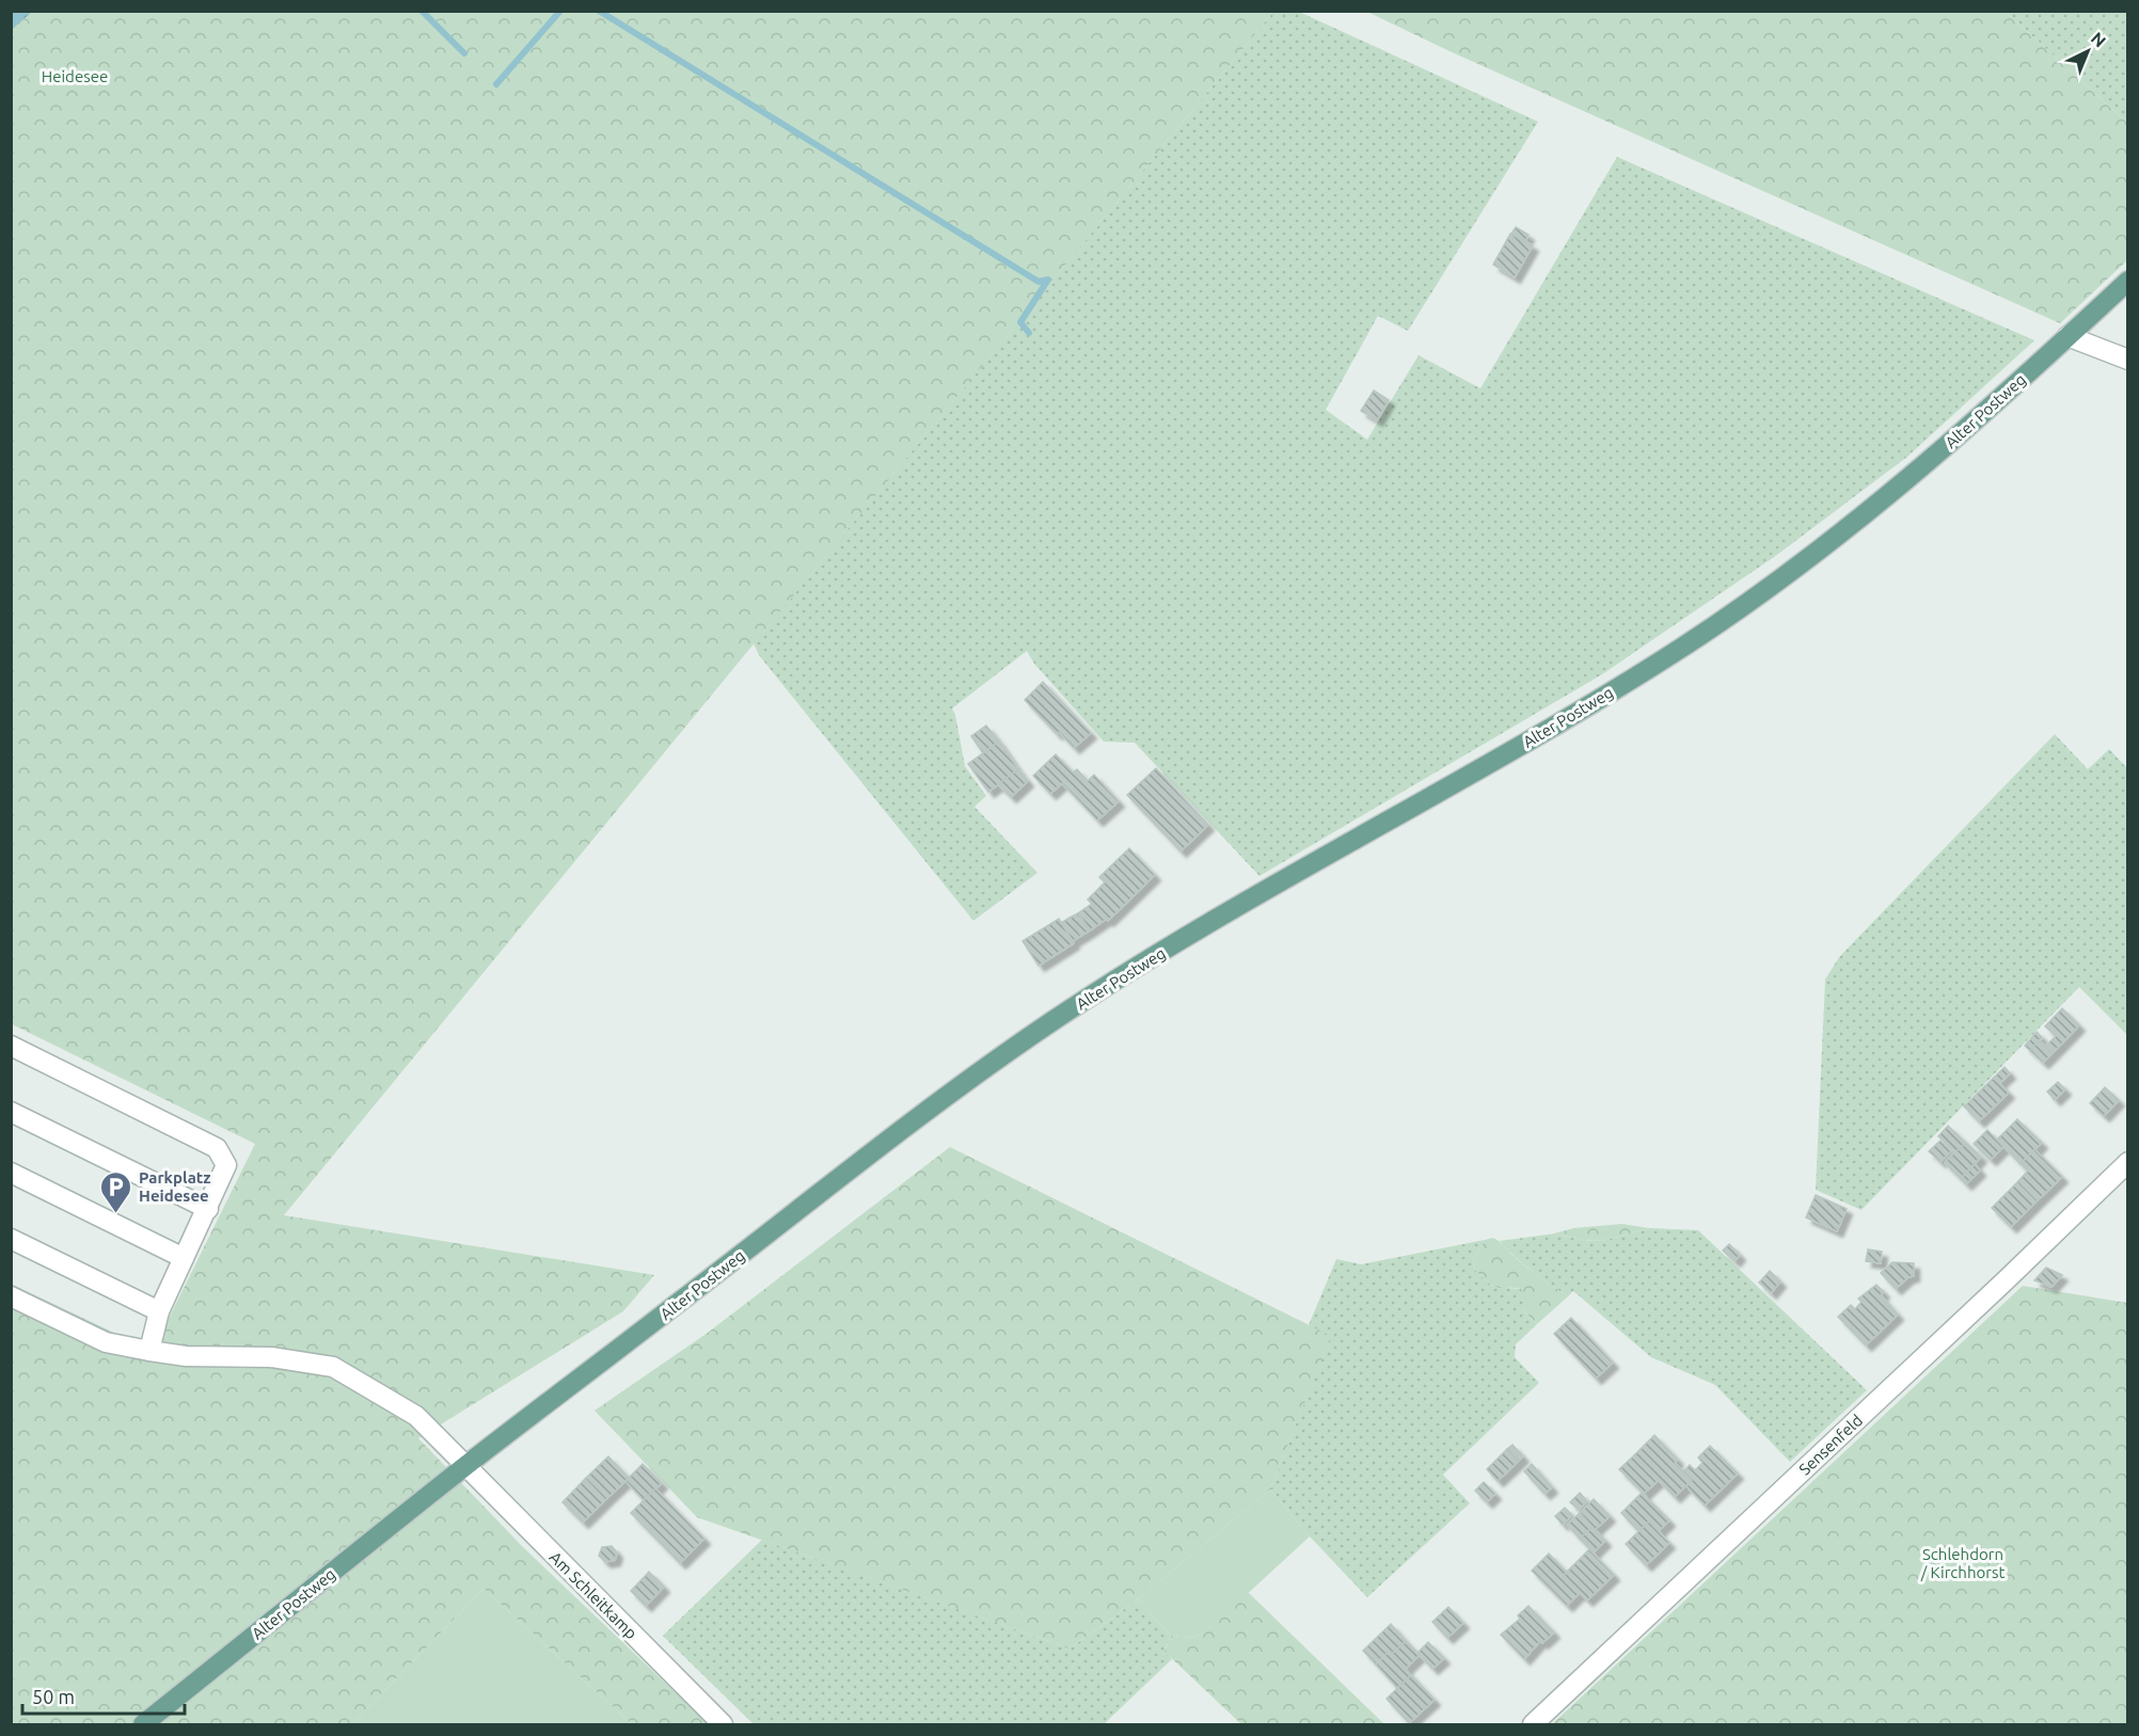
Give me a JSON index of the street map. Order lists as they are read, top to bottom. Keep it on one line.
{"streets":{"main road":["Alter Postweg"],"street":["Sensenfeld","Am Schleitkamp"]},"crossings":[["Alter Postweg","Am Schleitkamp"]],"parks":["Heidesee","Schlehdorn / Kirchhorst"],"places":{"parking":["Parkplatz Heidesee"]},"scale_bar":"50 m","north":"top right"}
